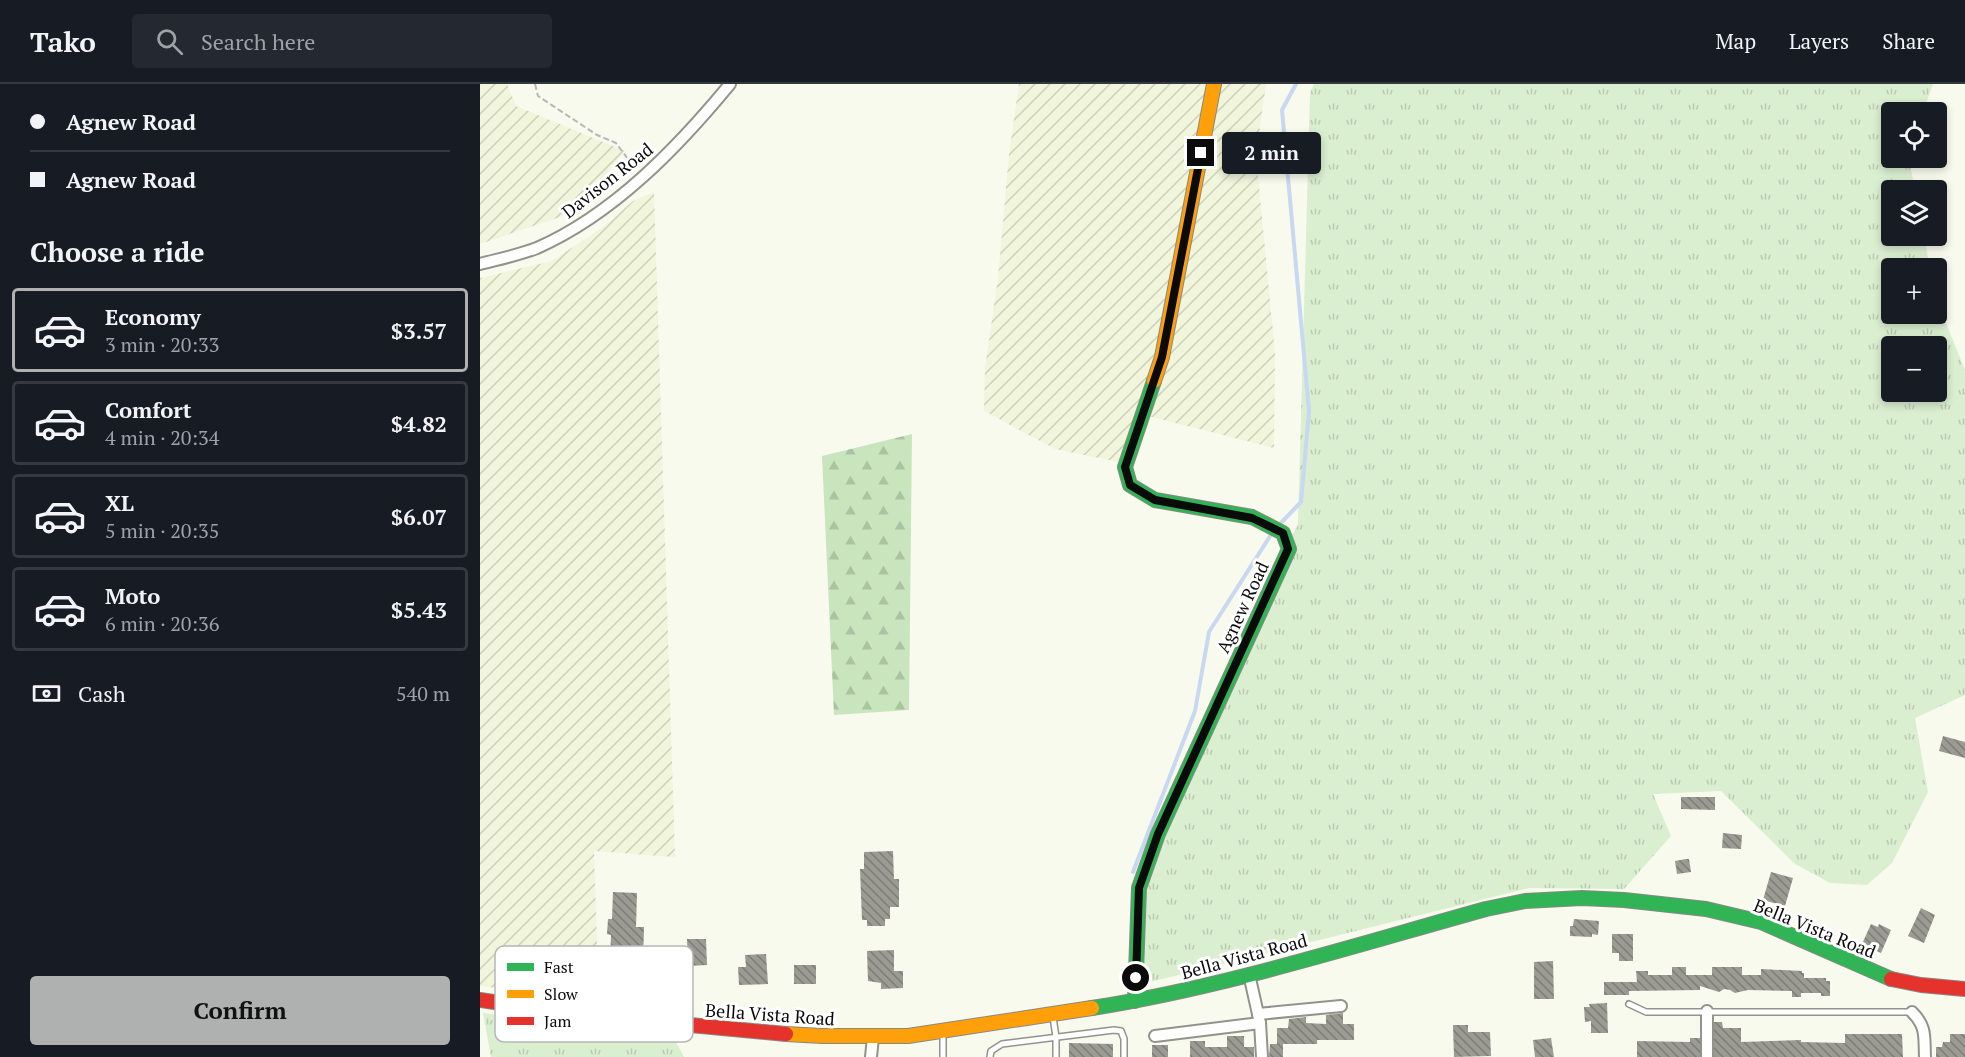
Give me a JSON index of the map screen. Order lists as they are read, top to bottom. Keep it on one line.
{"streets":{"street":["Davison Road","Agnew Road","Bella Vista Road"]},"crossings":[["Agnew Road","Bella Vista Road"]],"legend":["Fast","Slow","Jam"],"page":{"header":"Tako","search":"Search here","nav":["Map","Layers","Share"],"banner":["Agnew Road","Agnew Road"],"map_buttons":["+","−"],"bubble":"2 min","heading":"Choose a ride","list":[{"name":"Economy","note":"3 min · 20:33","value":"$3.57"},{"name":"Comfort","note":"4 min · 20:34","value":"$4.82"},{"name":"XL","note":"5 min · 20:35","value":"$6.07"},{"name":"Moto","note":"6 min · 20:36","value":"$5.43"}],"pay":["Cash","540 m"],"buttons":"Confirm"}}
